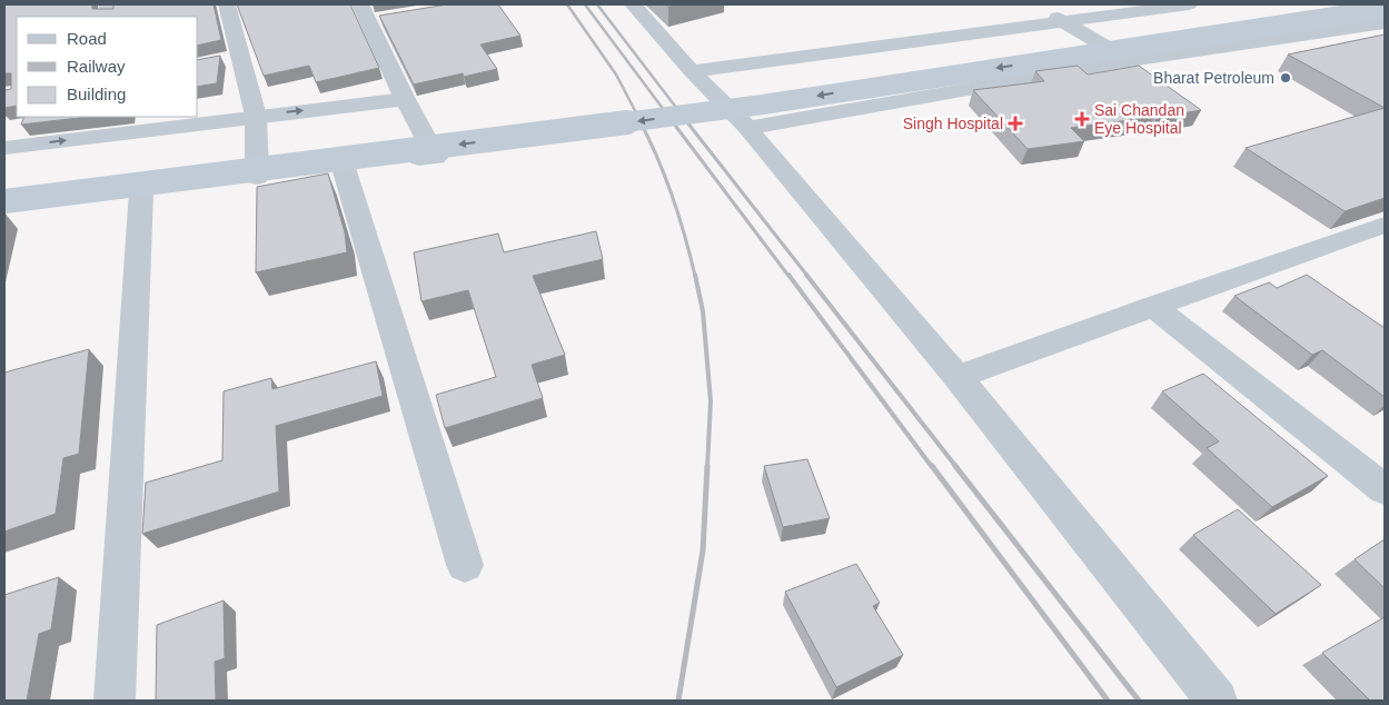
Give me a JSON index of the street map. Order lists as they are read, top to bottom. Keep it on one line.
{"places":{"other":["Bharat Petroleum"],"health":["Sai Chandan Eye Hospital","Singh Hospital"]},"legend":["Road","Railway","Building"]}
